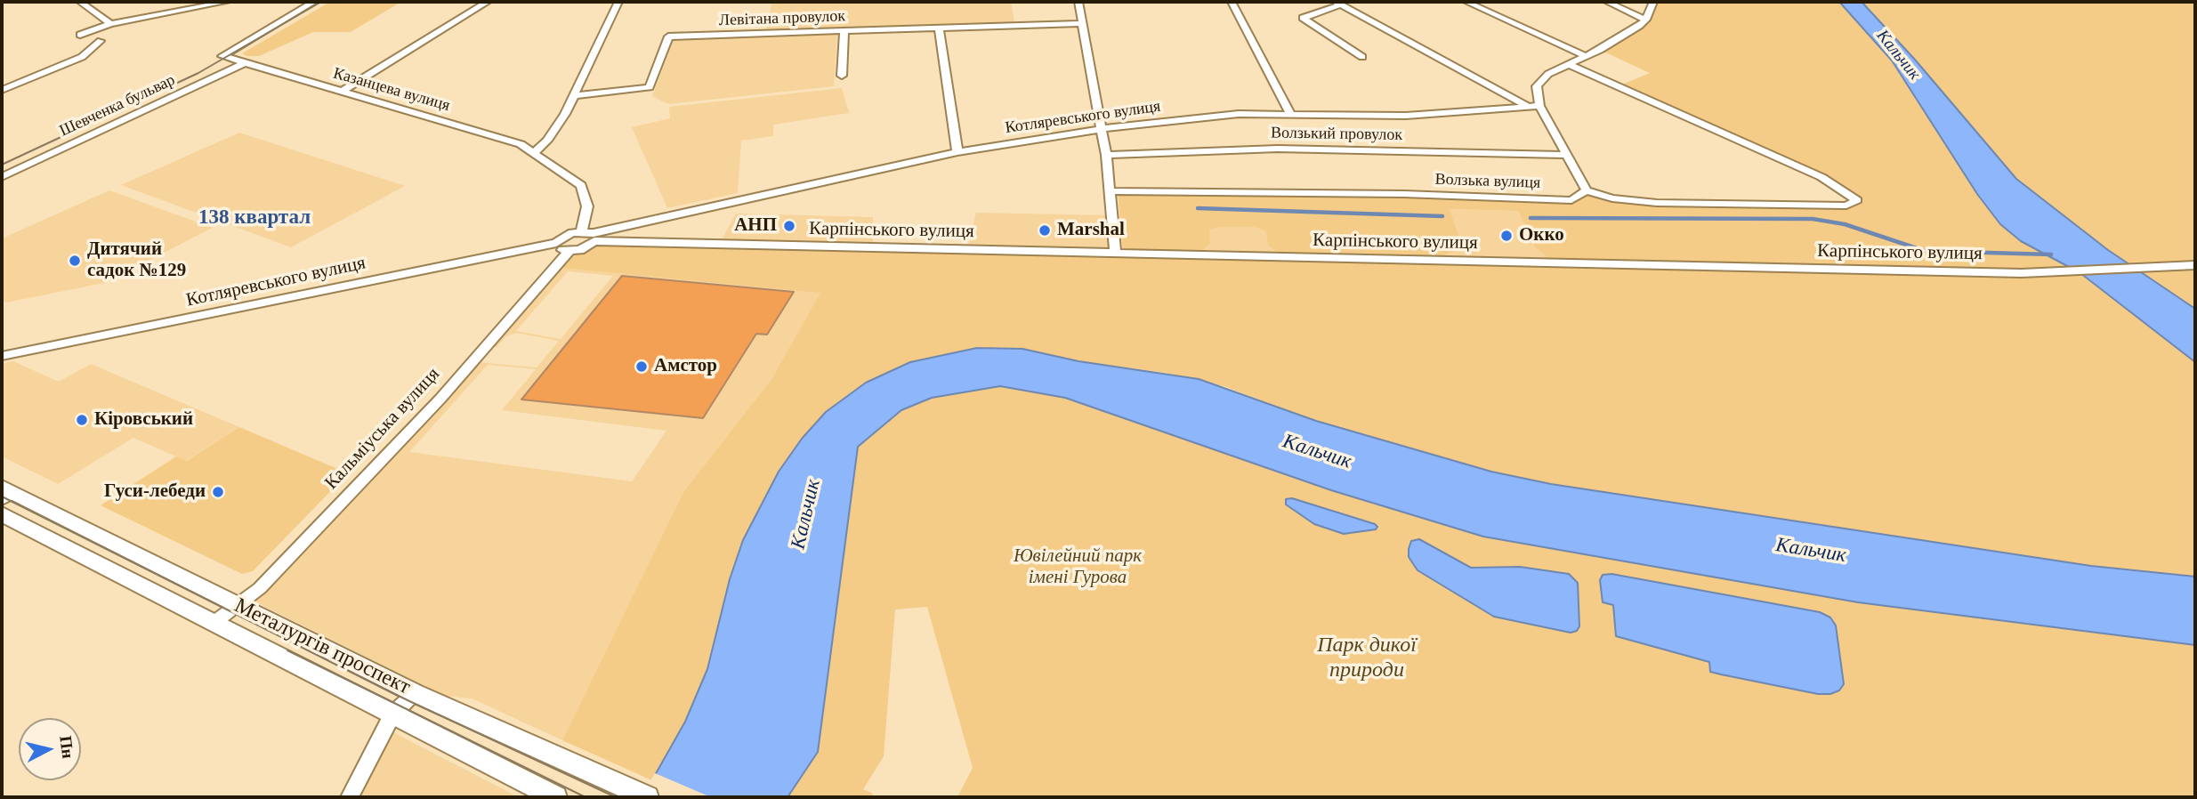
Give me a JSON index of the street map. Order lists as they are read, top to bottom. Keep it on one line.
{"streets":{"main road":["Металургів проспект"],"street":["Левітана провулок","Казанцева вулиця","Шевченка бульвар","Котляревського вулиця","Волзький провулок","Волзька вулиця","Карпінського вулиця","Кальміуська вулиця"]},"crossings":[["Казанцева вулиця","Шевченка бульвар"],["Котляревського вулиця","Карпінського вулиця"],["Кальміуська вулиця","Металургів проспект"]],"districts":["138 квартал"],"water":["Кальчик"],"parks":["Ювілейний парк імені Гурова","Парк дикої природи"],"places":["АНП","Marshal","Окко","Дитячий садок №129","Амстор","Кіровський","Гуси-лебеди"],"north":"right"}
